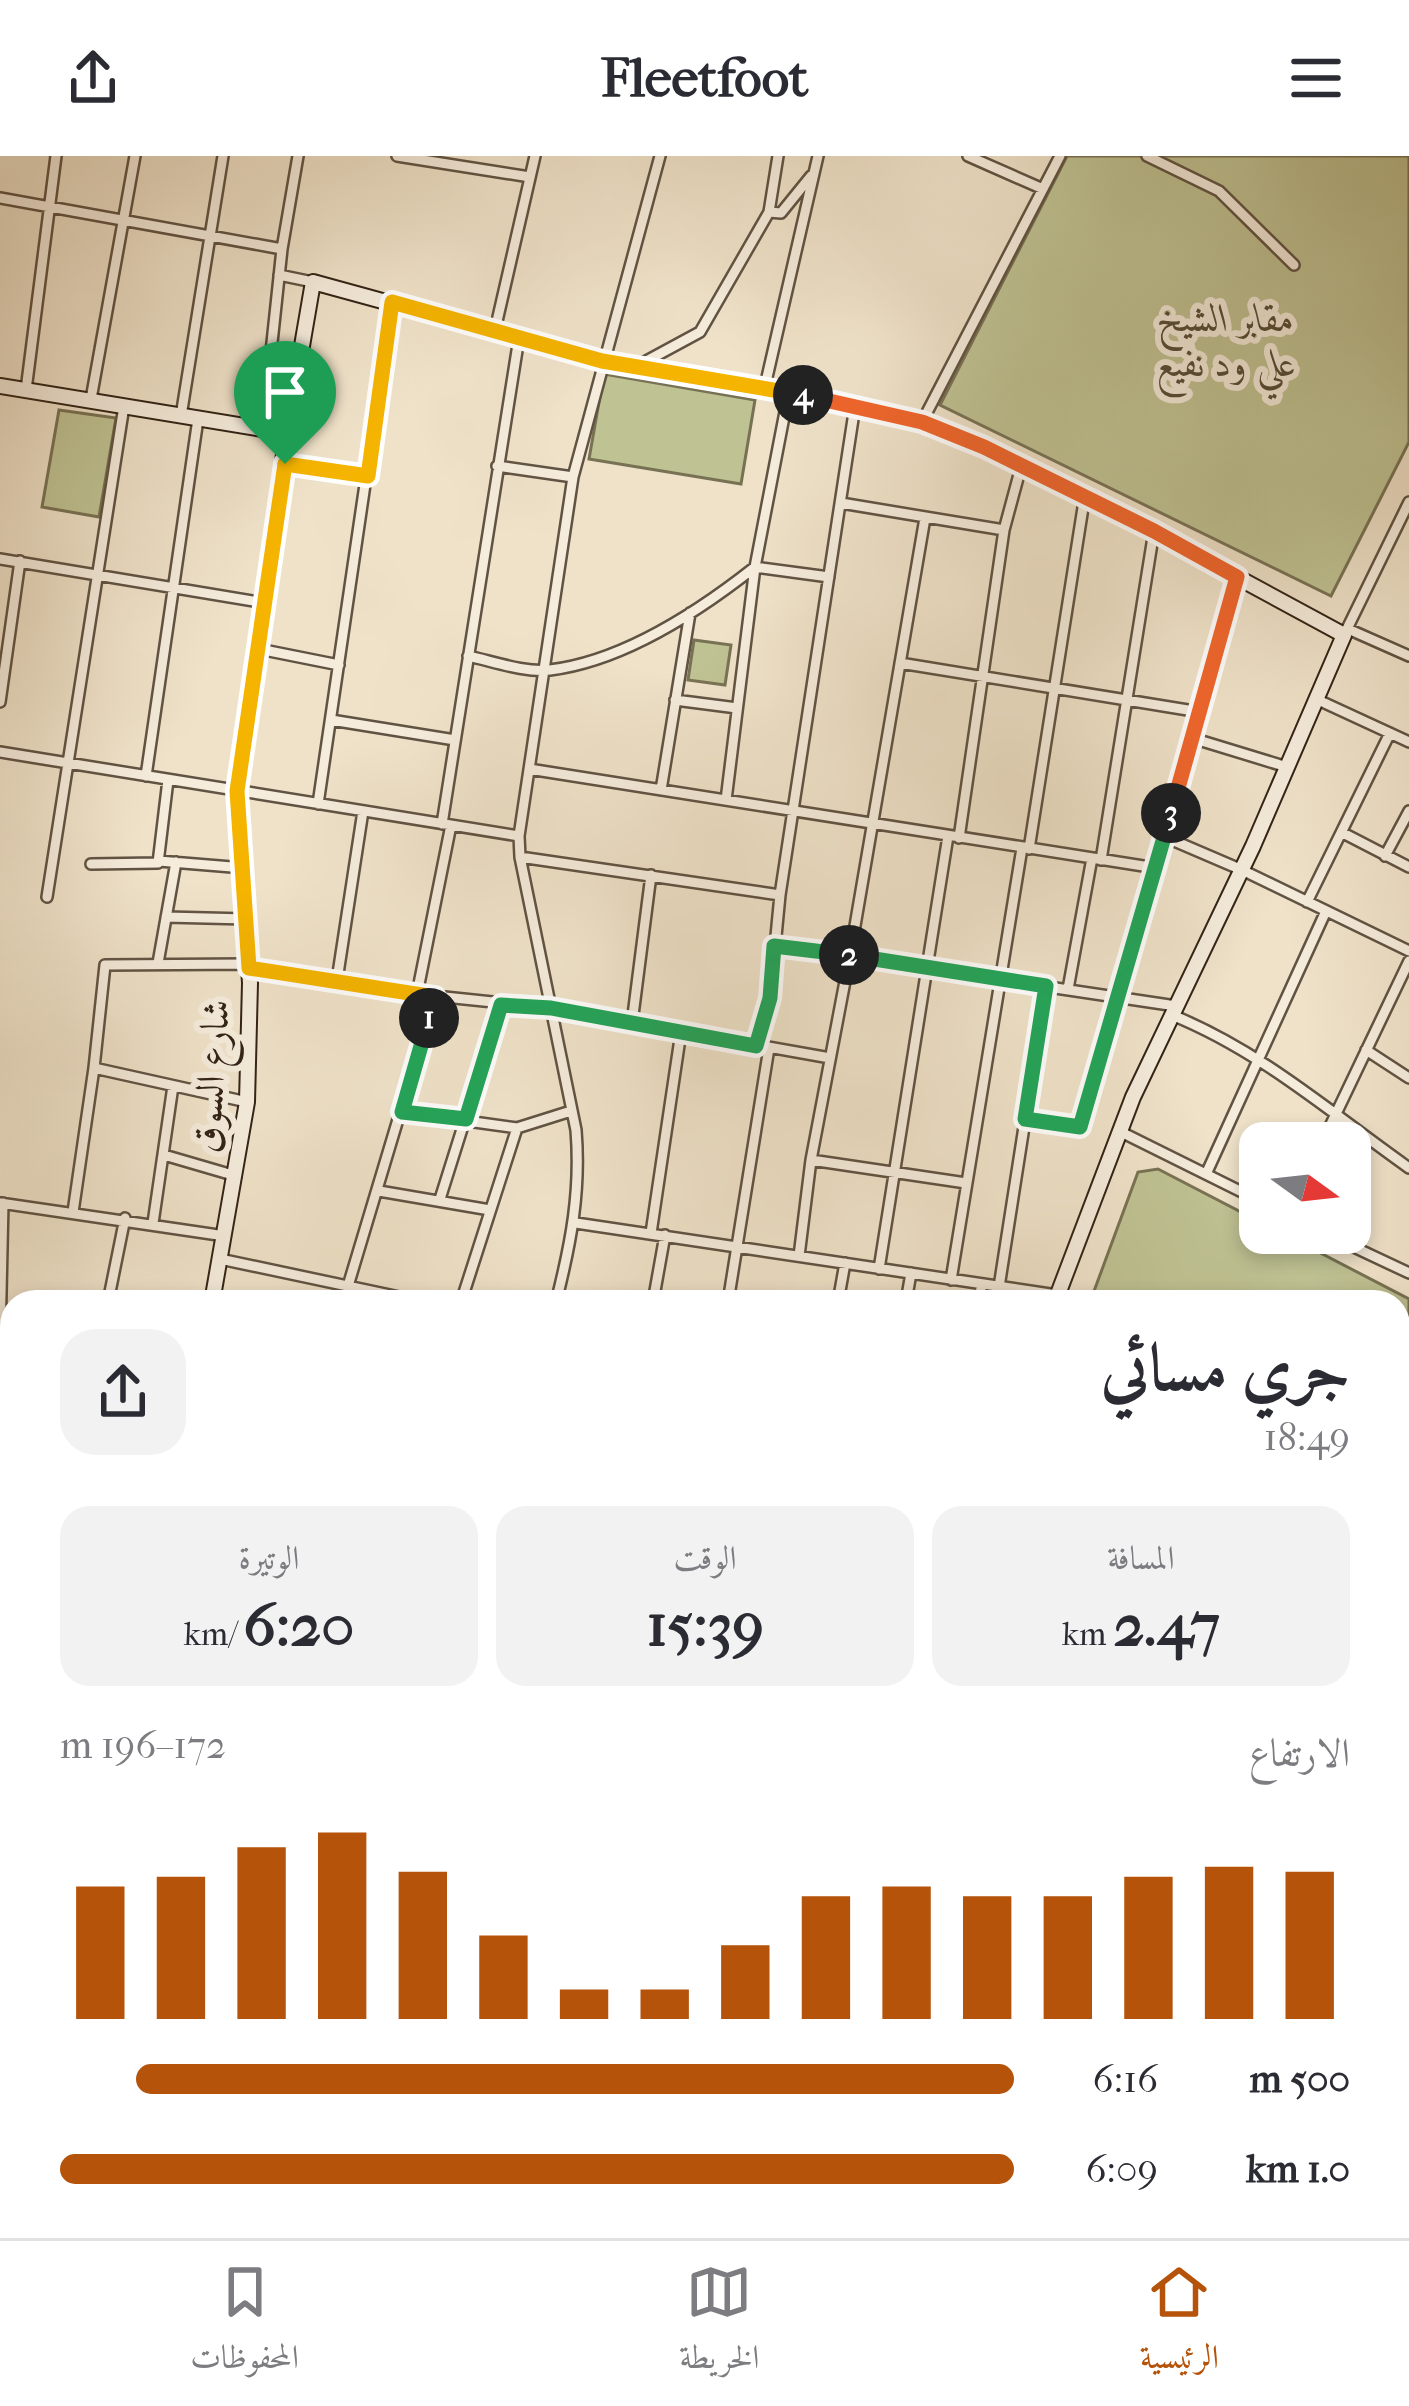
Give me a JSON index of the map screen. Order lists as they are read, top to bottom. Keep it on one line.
{"streets":{"street":["شارع السوق"]},"parks":["مقابر الشيخ علي ود نفيع"],"north":"right","page":{"header":"Fleetfoot","pins":["4","3","2","1"],"heading":["جري مسائي","18:49"],"stats":[["المسافة","2.47 km"],["الوقت","15:39"],["الوتيرة","6:20 /km"]],"chart":["الارتفاع","172–196 m"],"list":[{"name":"500 m","note":"6:16"},{"name":"1.0 km","note":"6:09"}],"tabs":["الرئيسية","الخريطة","المحفوظات"]}}
